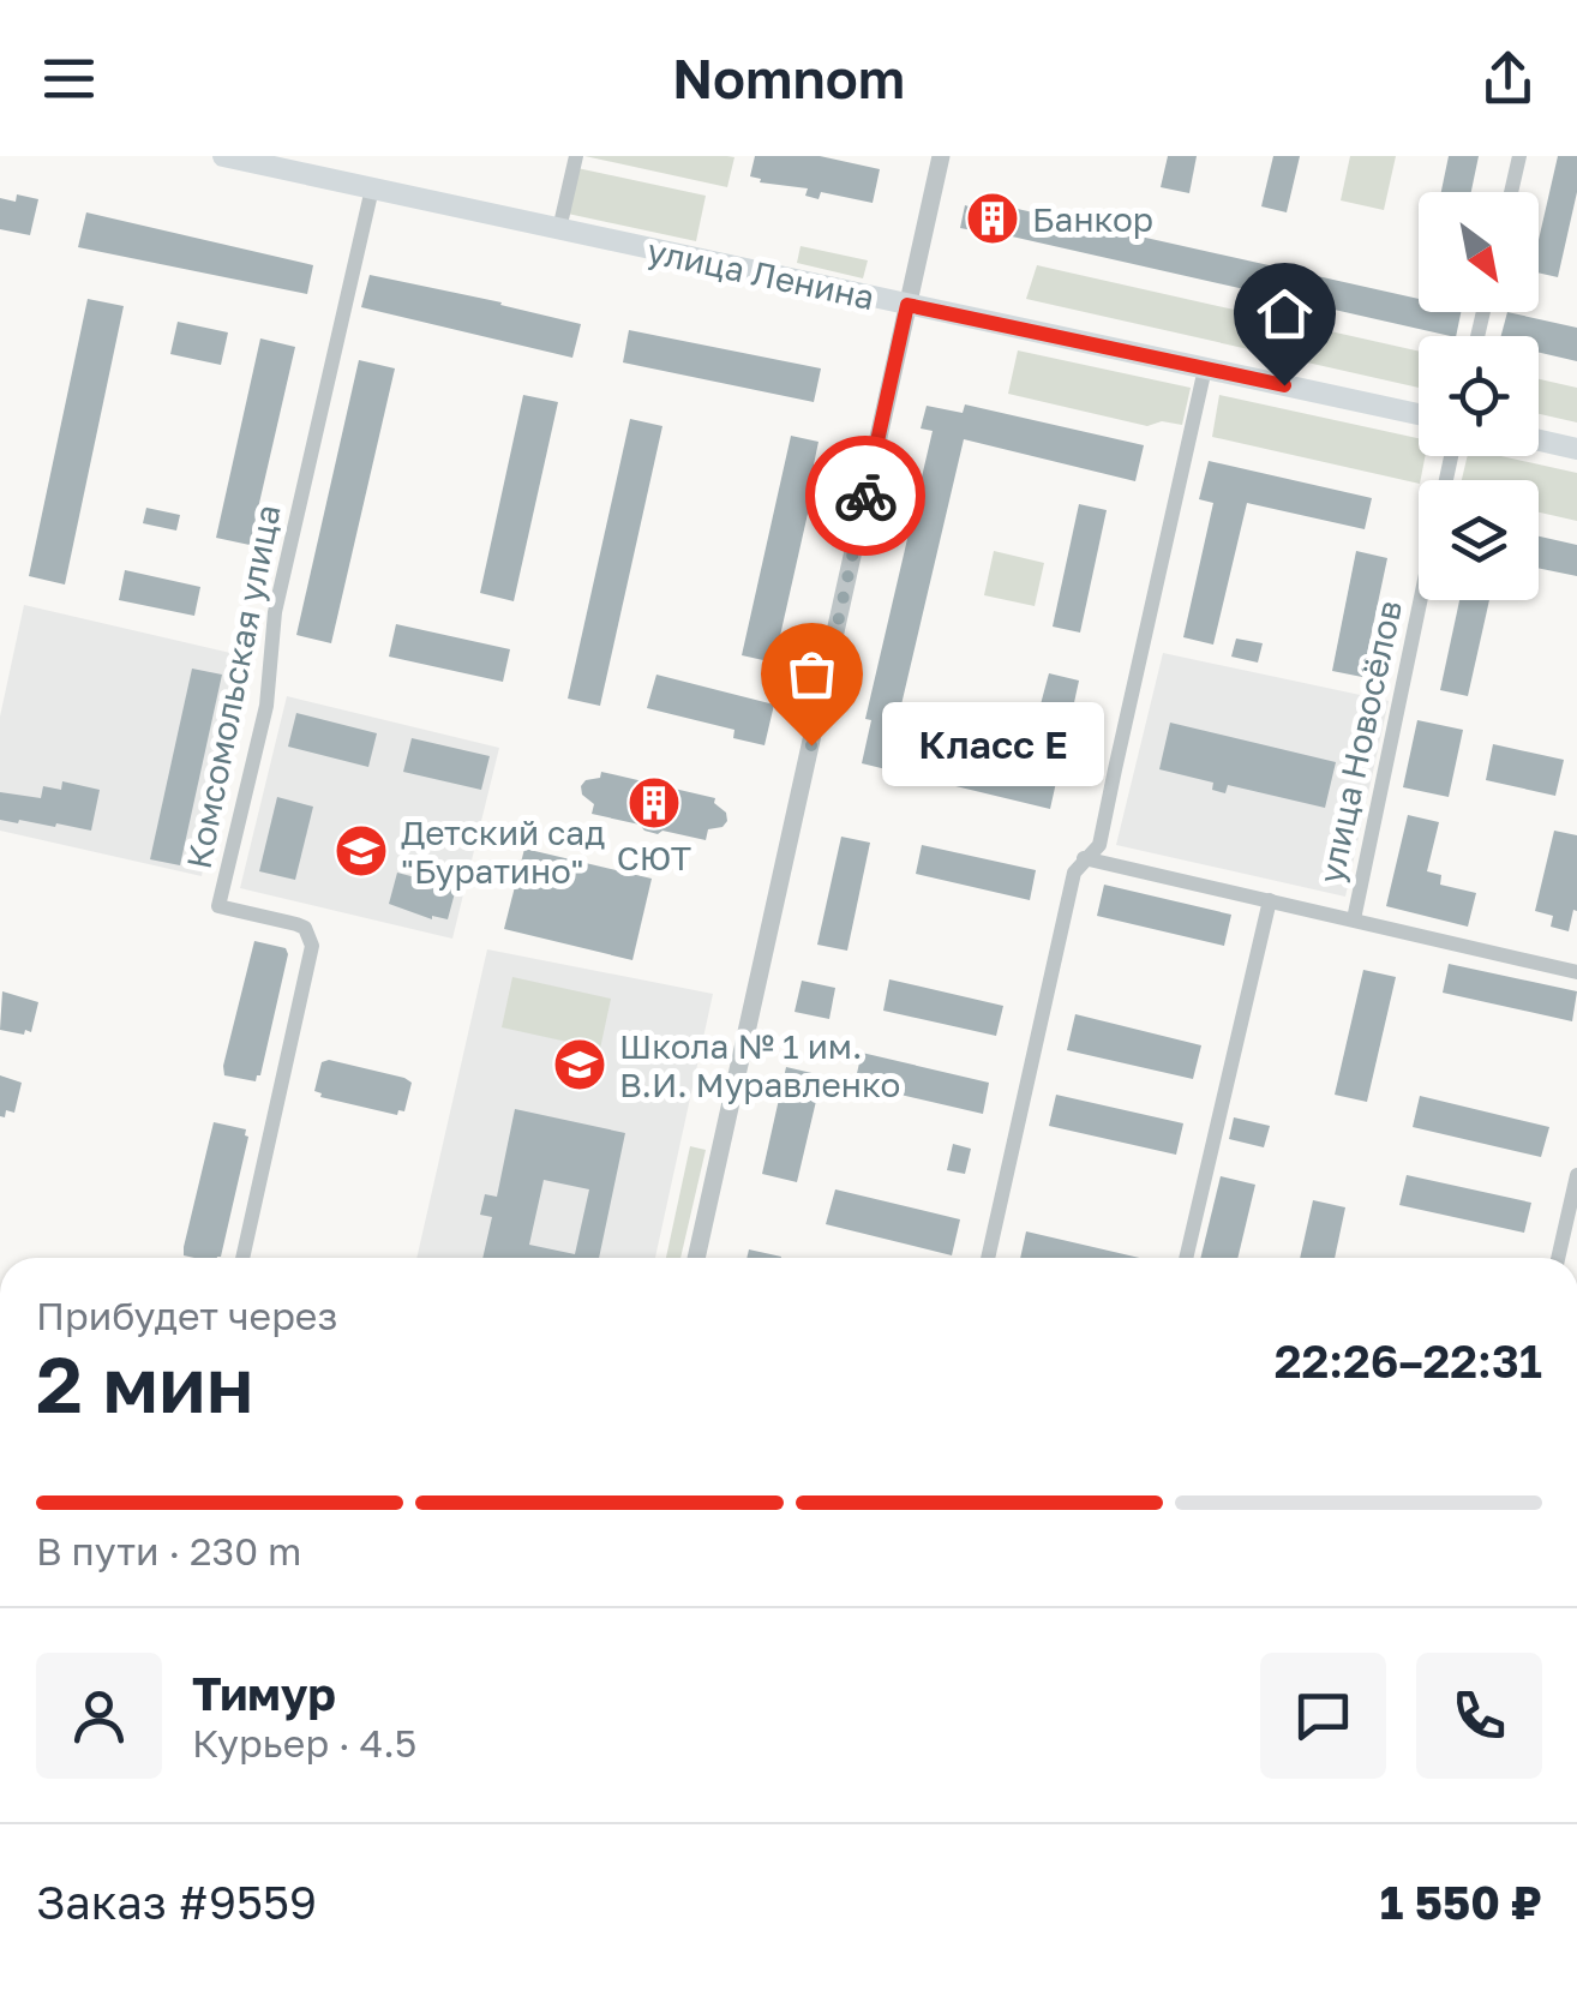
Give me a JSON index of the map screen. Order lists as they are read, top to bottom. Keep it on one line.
{"streets":{"main road":["улица Ленина"],"street":["Комсомольская улица","улица Новосёлов"]},"crossings":[["улица Ленина","Комсомольская улица"]],"places":{"building":["Банкор","СЮТ"],"other":["Класс Е"],"school or university":["Детский сад \"Буратино\"","Школа № 1 им. В.И. Муравленко"]},"north":"bottom right","page":{"header":"Nomnom","bubble":"Класс Е","heading":["2 мин","Прибудет через","22:26–22:31"],"panel":["Тимур","Курьер · 4.5","Заказ #9559","1 550 ₽"],"bar":"В пути · 230 m"}}
